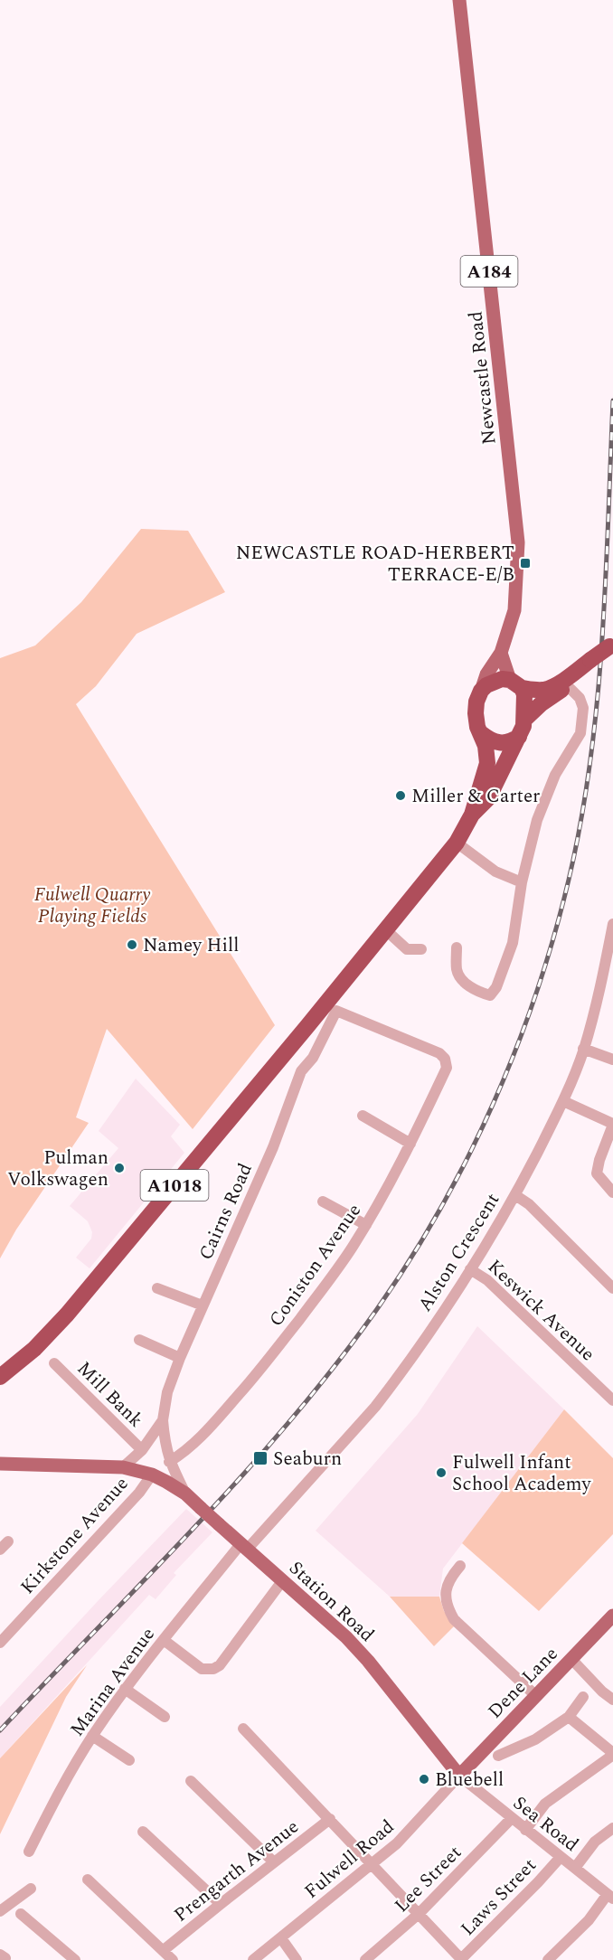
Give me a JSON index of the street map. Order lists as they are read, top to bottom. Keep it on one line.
{"streets":{"highway":["A1018"],"main road":["A184","Newcastle Road","Station Road","Dene Lane"],"street":["Cairns Road","Alston Crescent","Coniston Avenue","Keswick Avenue","Mill Bank","Kirkstone Avenue","Marina Avenue","Sea Road","Fulwell Road","Prengarth Avenue","Lee Street","Laws Street"]},"crossings":[["A184","Newcastle Road"],["A184","A1018"],["A1018","Cairns Road"],["A1018","Coniston Avenue"],["Cairns Road","Coniston Avenue"],["Cairns Road","Mill Bank"],["Cairns Road","Station Road"],["Alston Crescent","Keswick Avenue"],["Alston Crescent","Station Road"],["Alston Crescent","Marina Avenue"],["Kirkstone Avenue","Station Road"],["Station Road","Marina Avenue"],["Station Road","Dene Lane"],["Station Road","Sea Road"],["Station Road","Fulwell Road"],["Dene Lane","Sea Road"],["Dene Lane","Fulwell Road"],["Sea Road","Fulwell Road"],["Sea Road","Lee Street"],["Sea Road","Laws Street"]],"parks":["Fulwell Quarry Playing Fields"],"places":{"transit":["NEWCASTLE ROAD-HERBERT TERRACE-E/B","Seaburn"],"other":["Miller & Carter","Namey Hill","Pulman Volkswagen","Fulwell Infant School Academy","Bluebell"]}}
